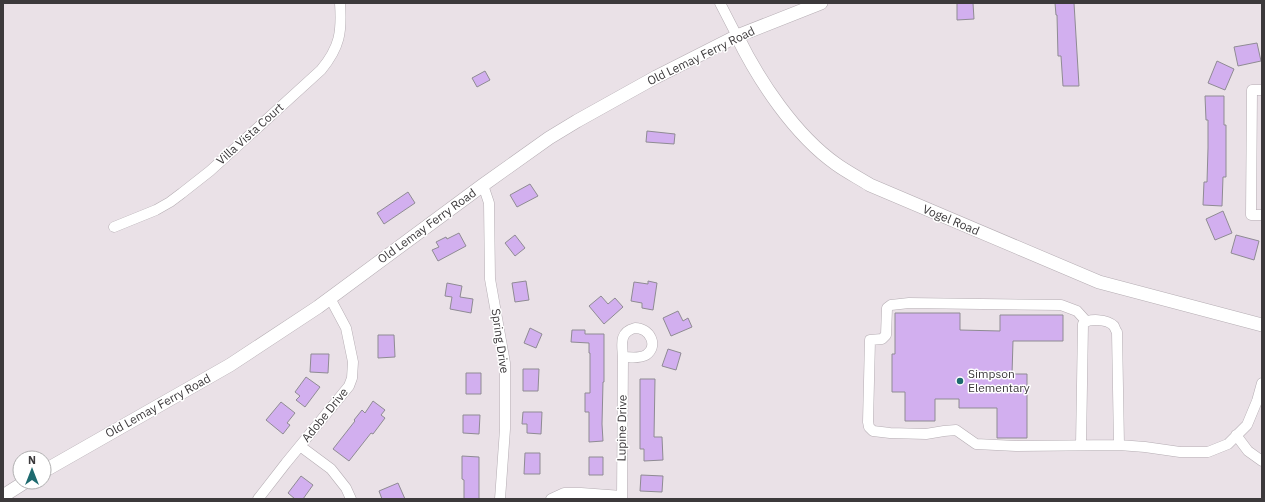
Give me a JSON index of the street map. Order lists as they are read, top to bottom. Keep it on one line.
{"streets":{"main road":["Old Lemay Ferry Road","Vogel Road"],"street":["Villa Vista Court","Spring Drive","Adobe Drive","Lupine Drive"]},"crossings":[["Old Lemay Ferry Road","Vogel Road"],["Old Lemay Ferry Road","Spring Drive"],["Old Lemay Ferry Road","Adobe Drive"]],"places":["Simpson Elementary"],"north":"top"}
